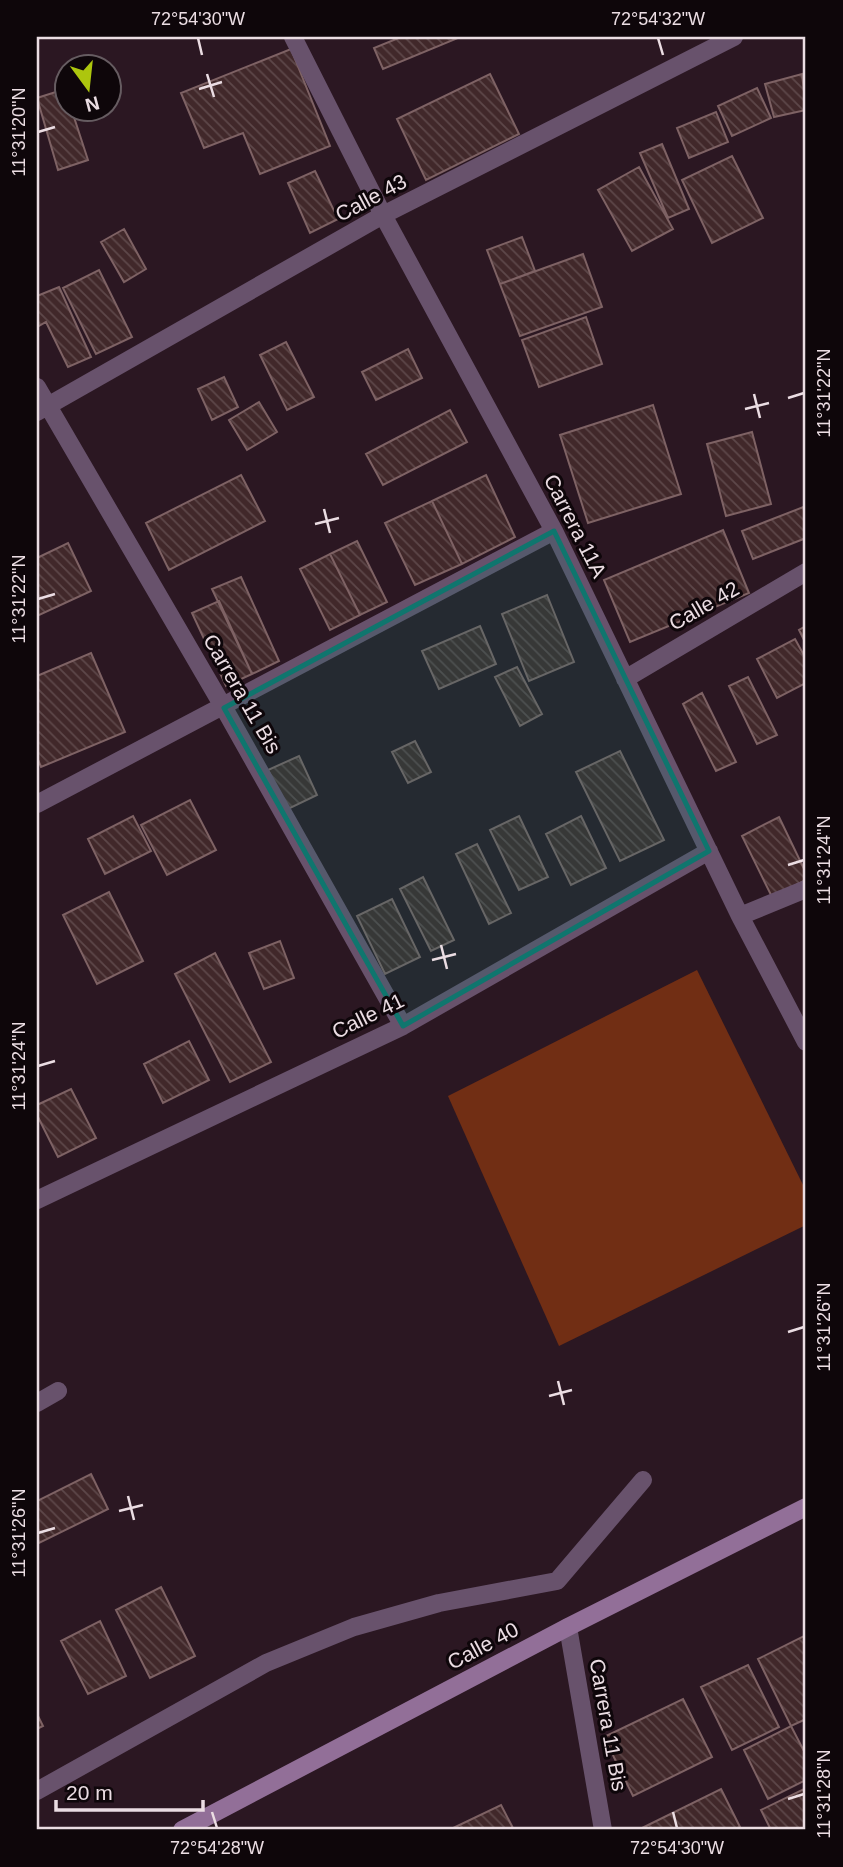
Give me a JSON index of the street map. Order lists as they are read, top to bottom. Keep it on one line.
{"streets":{"street":["Calle 43","Carrera 11A","Calle 42","Carrera 11 Bis","Calle 41","Calle 40"]},"crossings":[["Calle 43","Carrera 11A"],["Calle 43","Carrera 11 Bis"],["Carrera 11A","Calle 42"],["Carrera 11A","Calle 41"],["Carrera 11 Bis","Calle 41"],["Carrera 11 Bis","Calle 40"]],"scale_bar":"20 m","north":"bottom","coordinates":["72°54'30\"W","72°54'32\"W","11°31'20\"N","11°31'22\"N","11°31'24\"N","11°31'26\"N","11°31'28\"N","72°54'28\"W"]}
